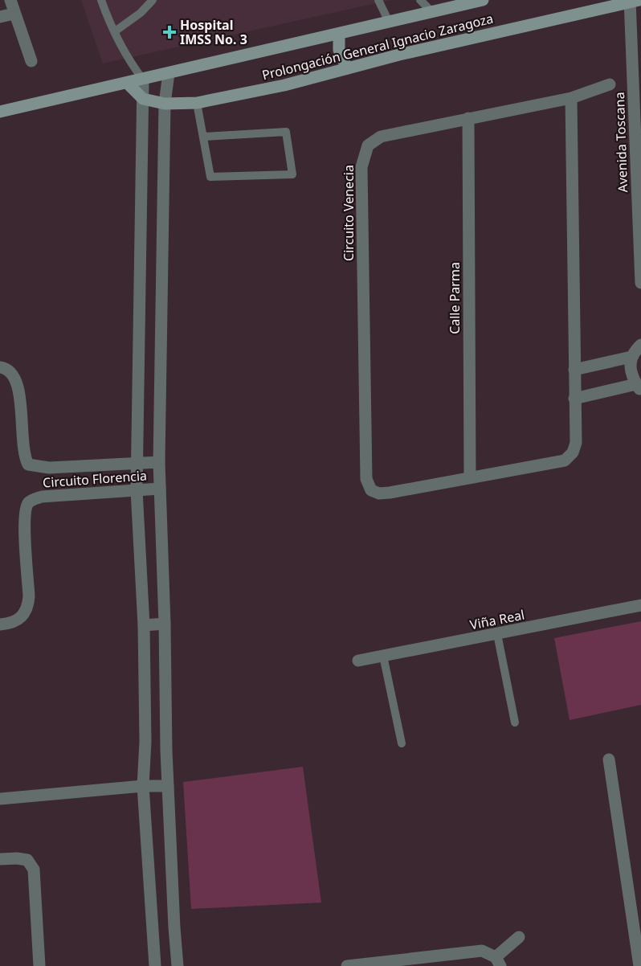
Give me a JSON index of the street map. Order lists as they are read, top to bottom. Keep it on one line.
{"streets":{"street":["Prolongación General Ignacio Zaragoza","Avenida Toscana","Circuito Venecia","Calle Parma","Circuito Florencia","Viña Real"]},"crossings":[["Prolongación General Ignacio Zaragoza","Avenida Toscana"],["Circuito Venecia","Calle Parma"]],"places":{"health":["Hospital IMSS No. 3"]}}
